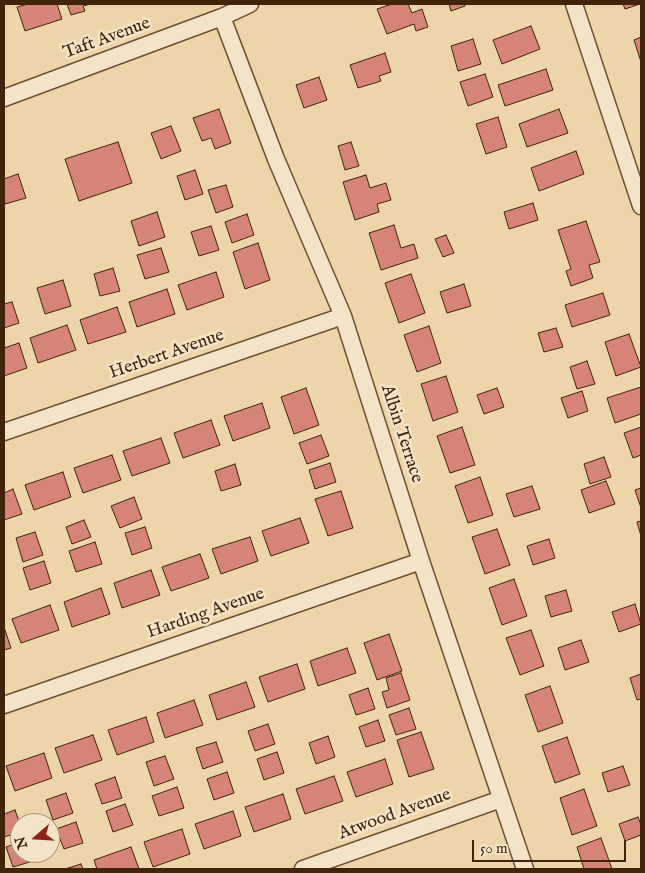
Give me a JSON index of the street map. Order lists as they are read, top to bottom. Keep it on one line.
{"streets":{"street":["Taft Avenue","Herbert Avenue","Albin Terrace","Harding Avenue","Atwood Avenue"]},"crossings":[["Taft Avenue","Albin Terrace"],["Herbert Avenue","Albin Terrace"],["Albin Terrace","Harding Avenue"],["Albin Terrace","Atwood Avenue"]],"scale_bar":"50 m","north":"left"}
